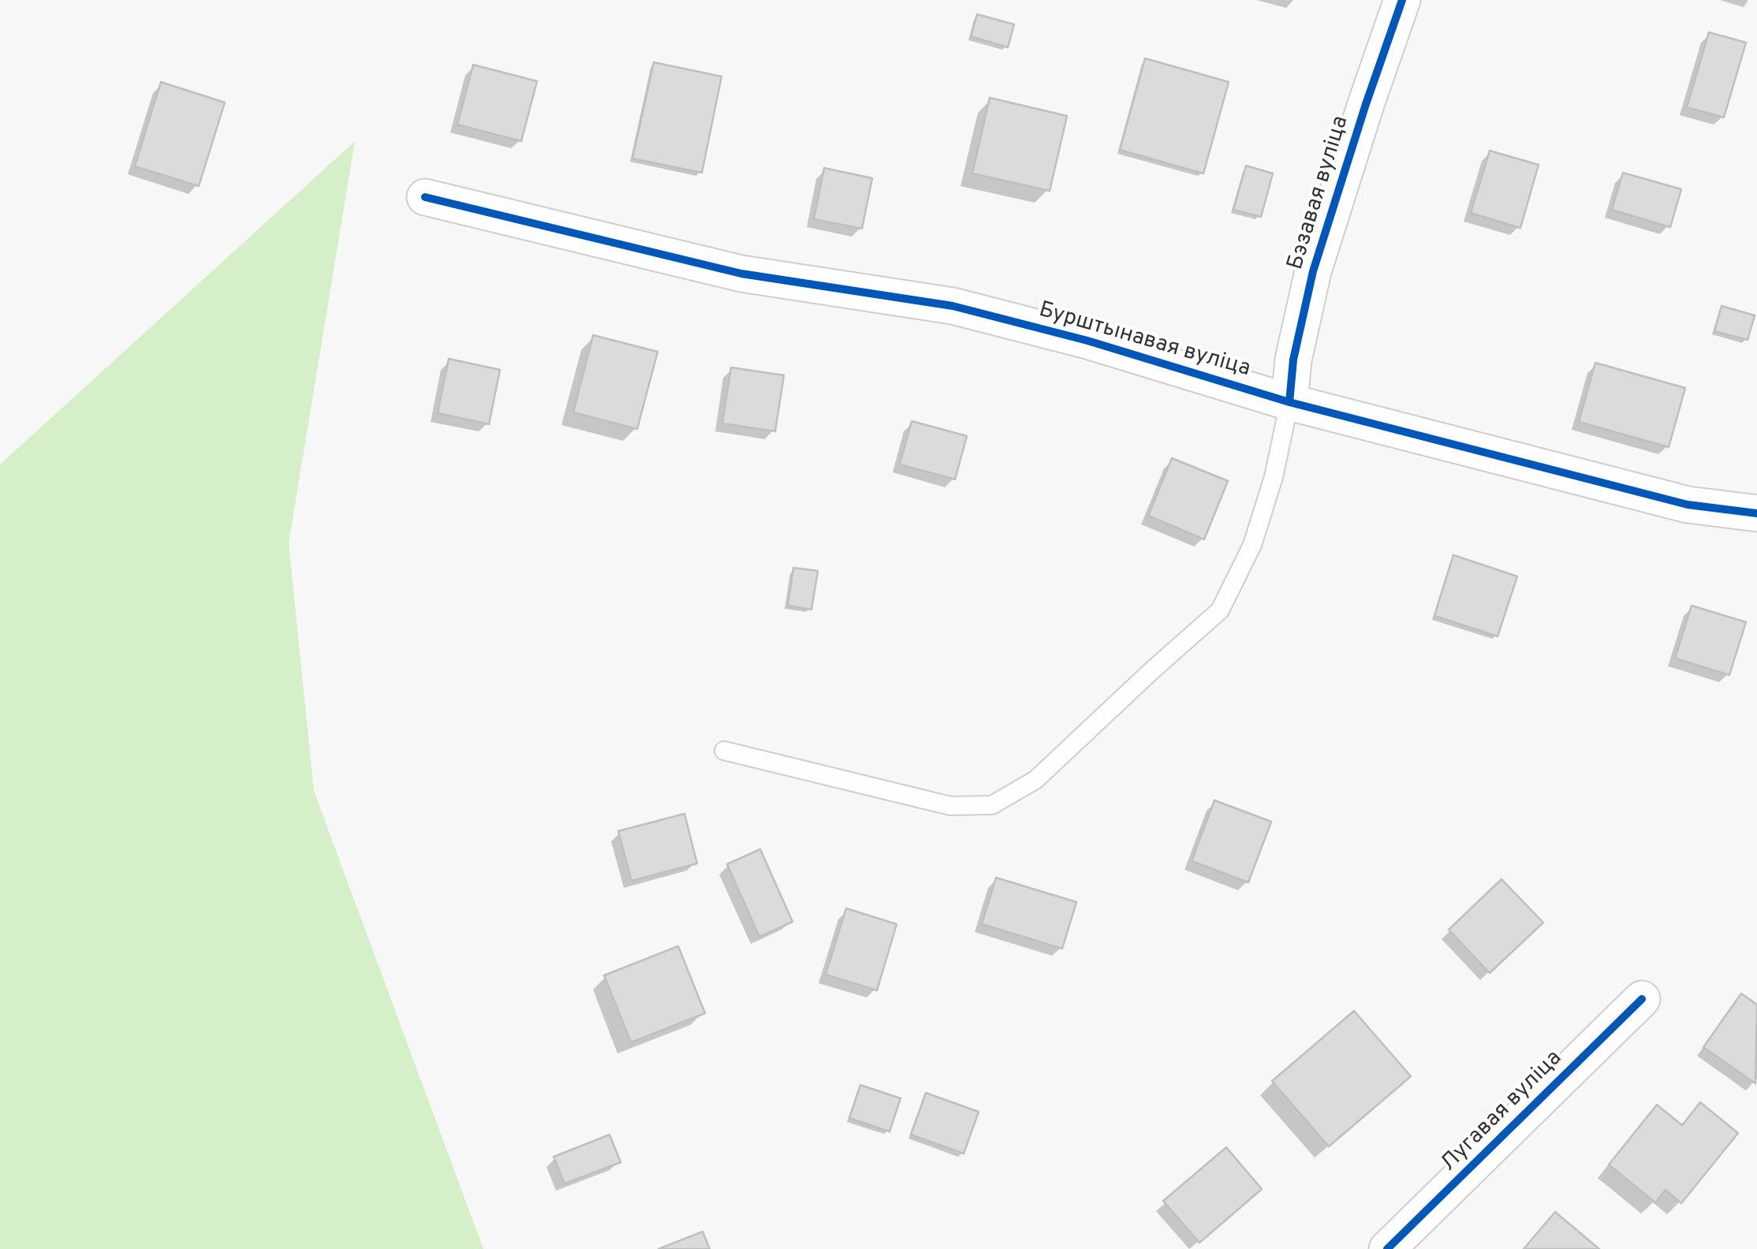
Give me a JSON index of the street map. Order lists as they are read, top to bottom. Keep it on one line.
{"streets":{"street":["Бэзавая вуліца","Бурштынавая вуліца","Лугавая вуліца"]},"crossings":[["Бэзавая вуліца","Бурштынавая вуліца"]]}
